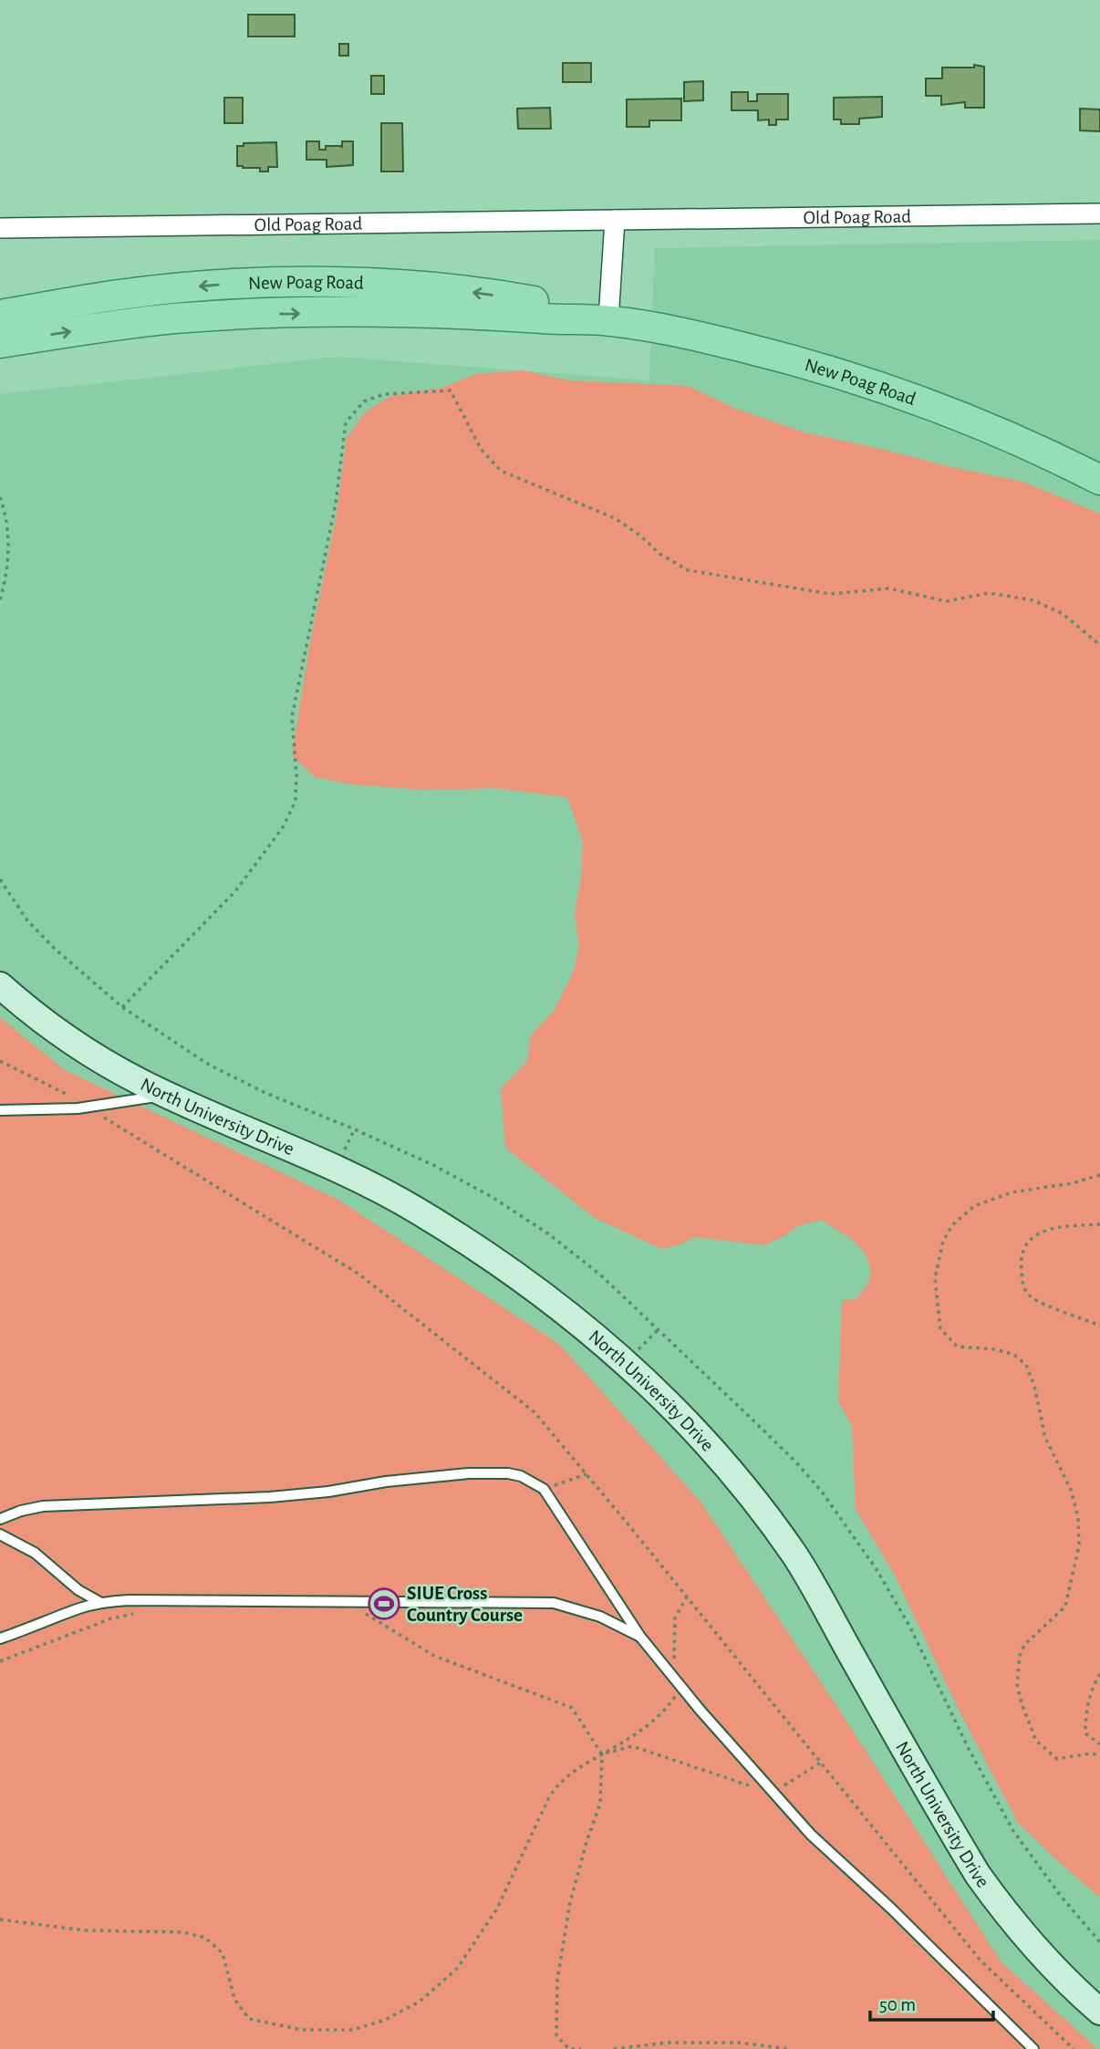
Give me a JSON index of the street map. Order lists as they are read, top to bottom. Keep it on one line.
{"streets":{"main road":["New Poag Road","North University Drive"],"street":["Old Poag Road"]},"places":{"sports":["SIUE Cross Country Course"]},"scale_bar":"50 m"}
